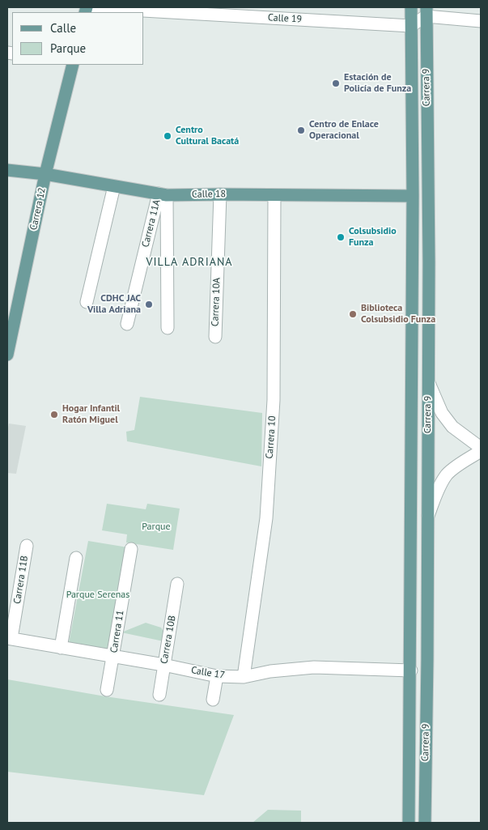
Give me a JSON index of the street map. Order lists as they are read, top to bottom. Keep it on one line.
{"streets":{"main road":["Carrera 9","Calle 18","Carrera 12"],"street":["Calle 19","Carrera 11A","Carrera 10A","Carrera 10","Carrera 11B","Carrera 11","Carrera 10B","Calle 17"]},"crossings":[["Calle 19","Carrera 9"],["Carrera 9","Calle 18"],["Carrera 9","Calle 17"],["Calle 18","Carrera 12"],["Calle 18","Carrera 11A"],["Calle 18","Carrera 10A"],["Calle 18","Carrera 10"],["Carrera 10","Calle 17"],["Carrera 11B","Calle 17"],["Carrera 11","Calle 17"],["Carrera 10B","Calle 17"]],"districts":["VILLA ADRIANA"],"parks":["Parque","Parque Serenas"],"places":["Estación de Policía de Funza","Centro de Enlace Operacional","Centro Cultural Bacatá","Colsubsidio Funza","CDHC JAC Villa Adriana","Biblioteca Colsubsidio Funza","Hogar Infantil Ratón Miguel"],"legend":["Calle","Parque"]}
